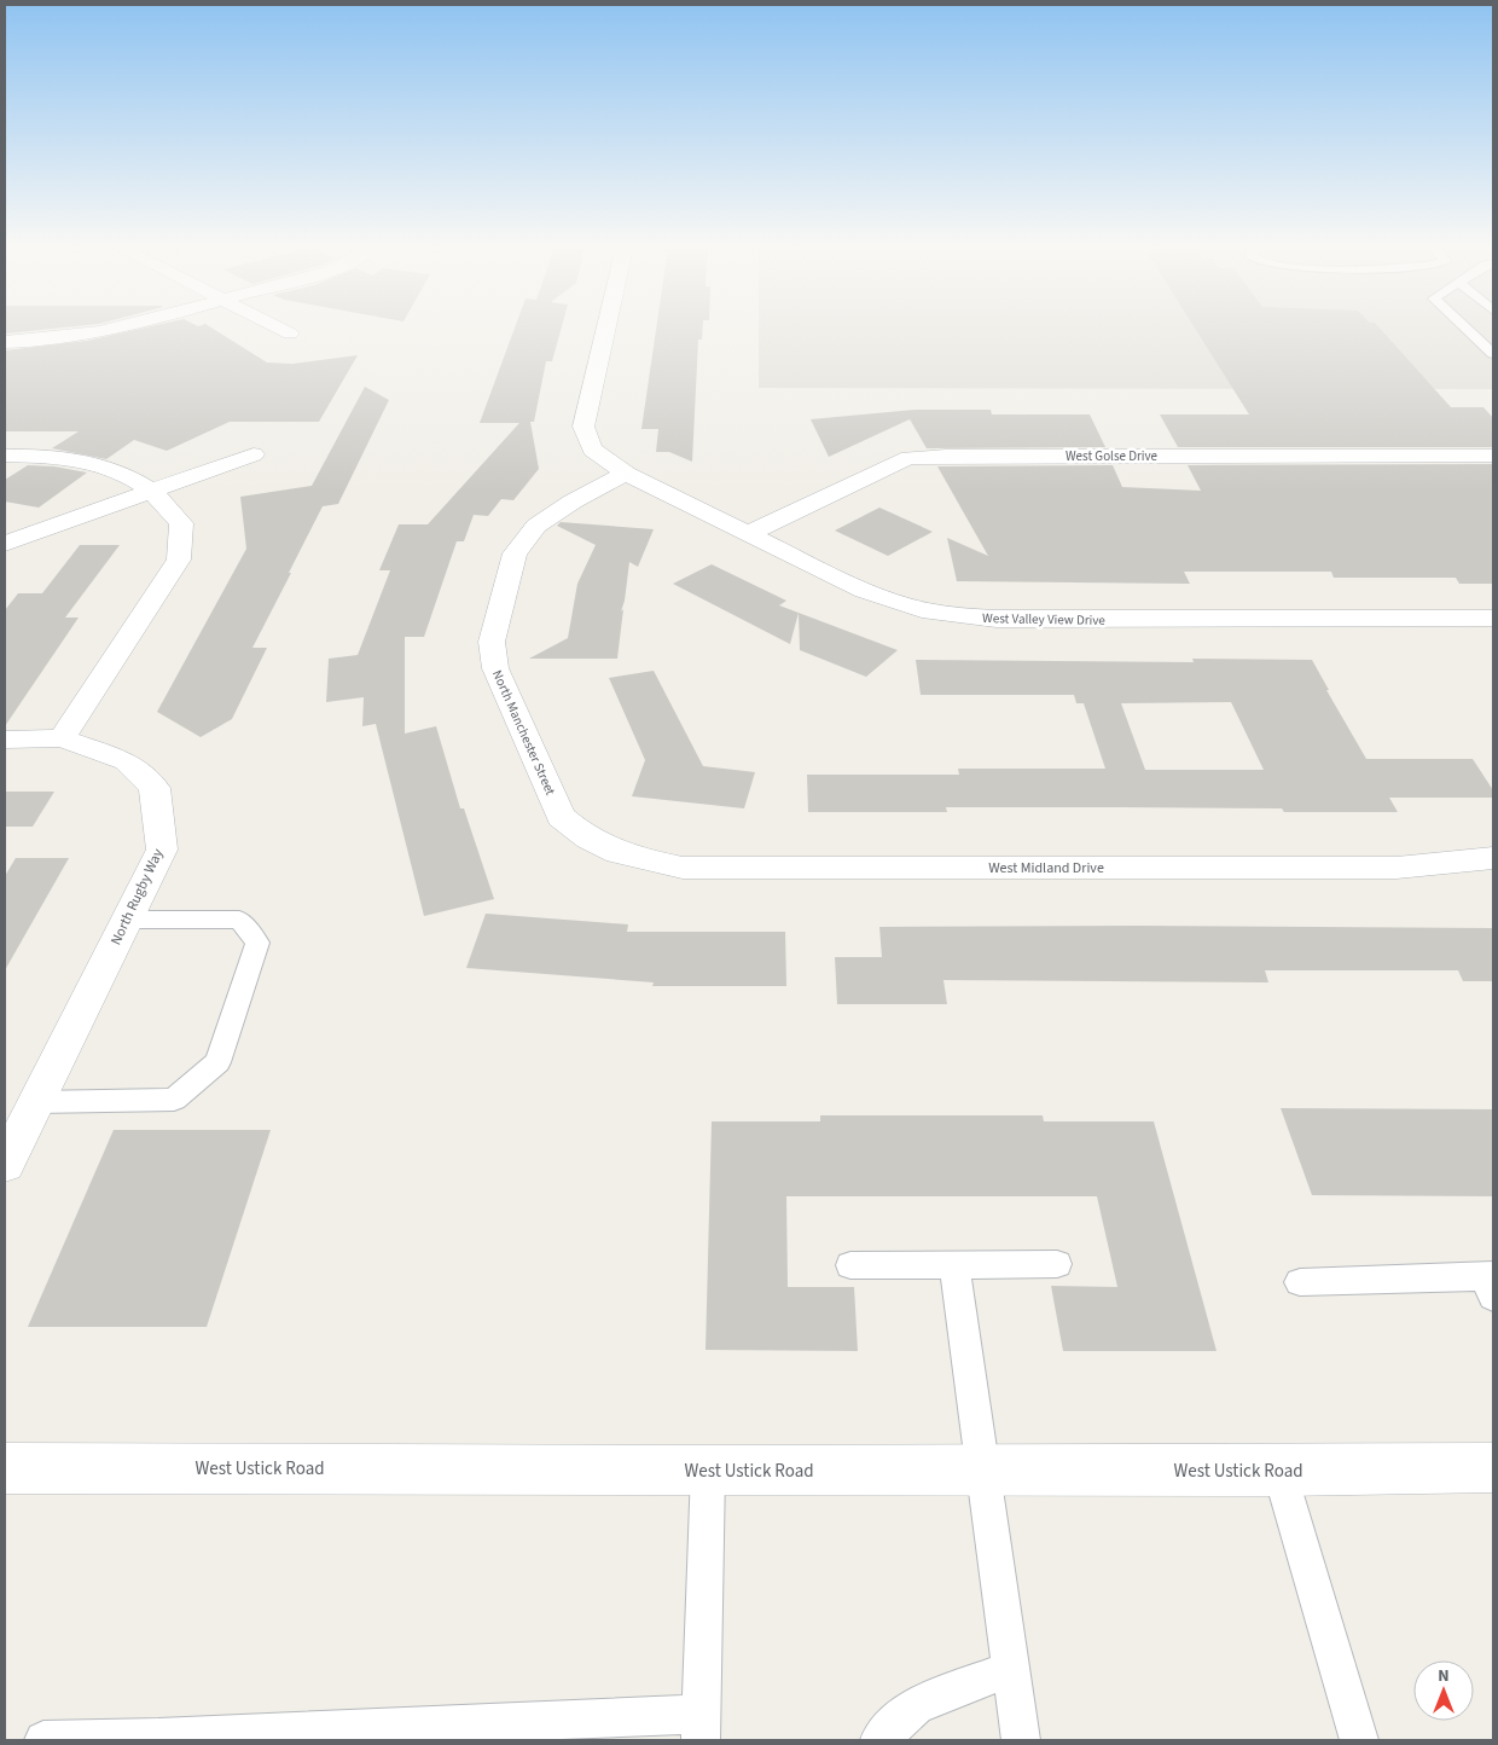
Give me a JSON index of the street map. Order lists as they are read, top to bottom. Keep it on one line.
{"streets":{"street":["West Golse Drive","West Valley View Drive","North Manchester Street","West Midland Drive","North Rugby Way","West Ustick Road"]},"crossings":[["West Golse Drive","West Valley View Drive"],["West Valley View Drive","North Manchester Street"],["North Manchester Street","West Midland Drive"]],"north":"top"}
